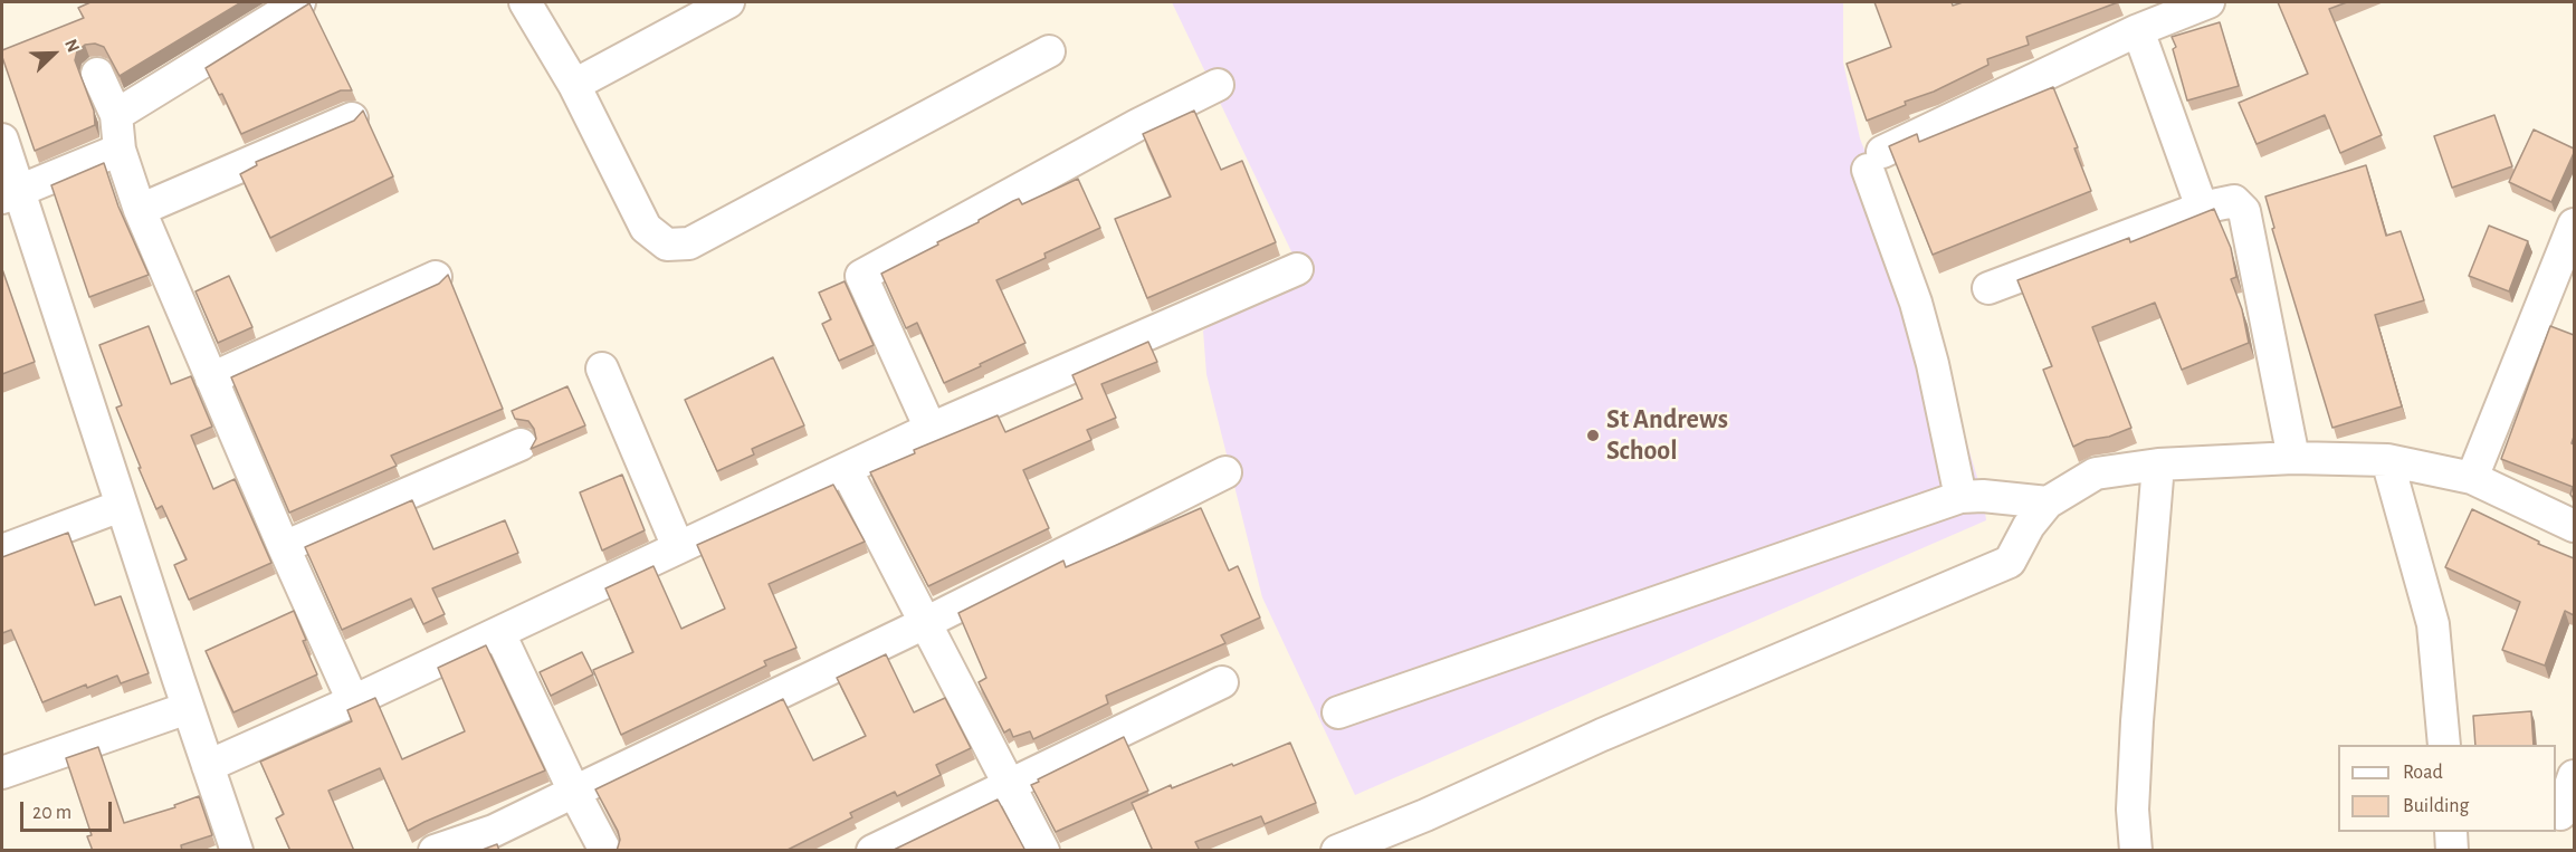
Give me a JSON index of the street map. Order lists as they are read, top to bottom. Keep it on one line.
{"places":["St Andrews School"],"legend":["Road","Building"],"scale_bar":"20 m","north":"top right"}
